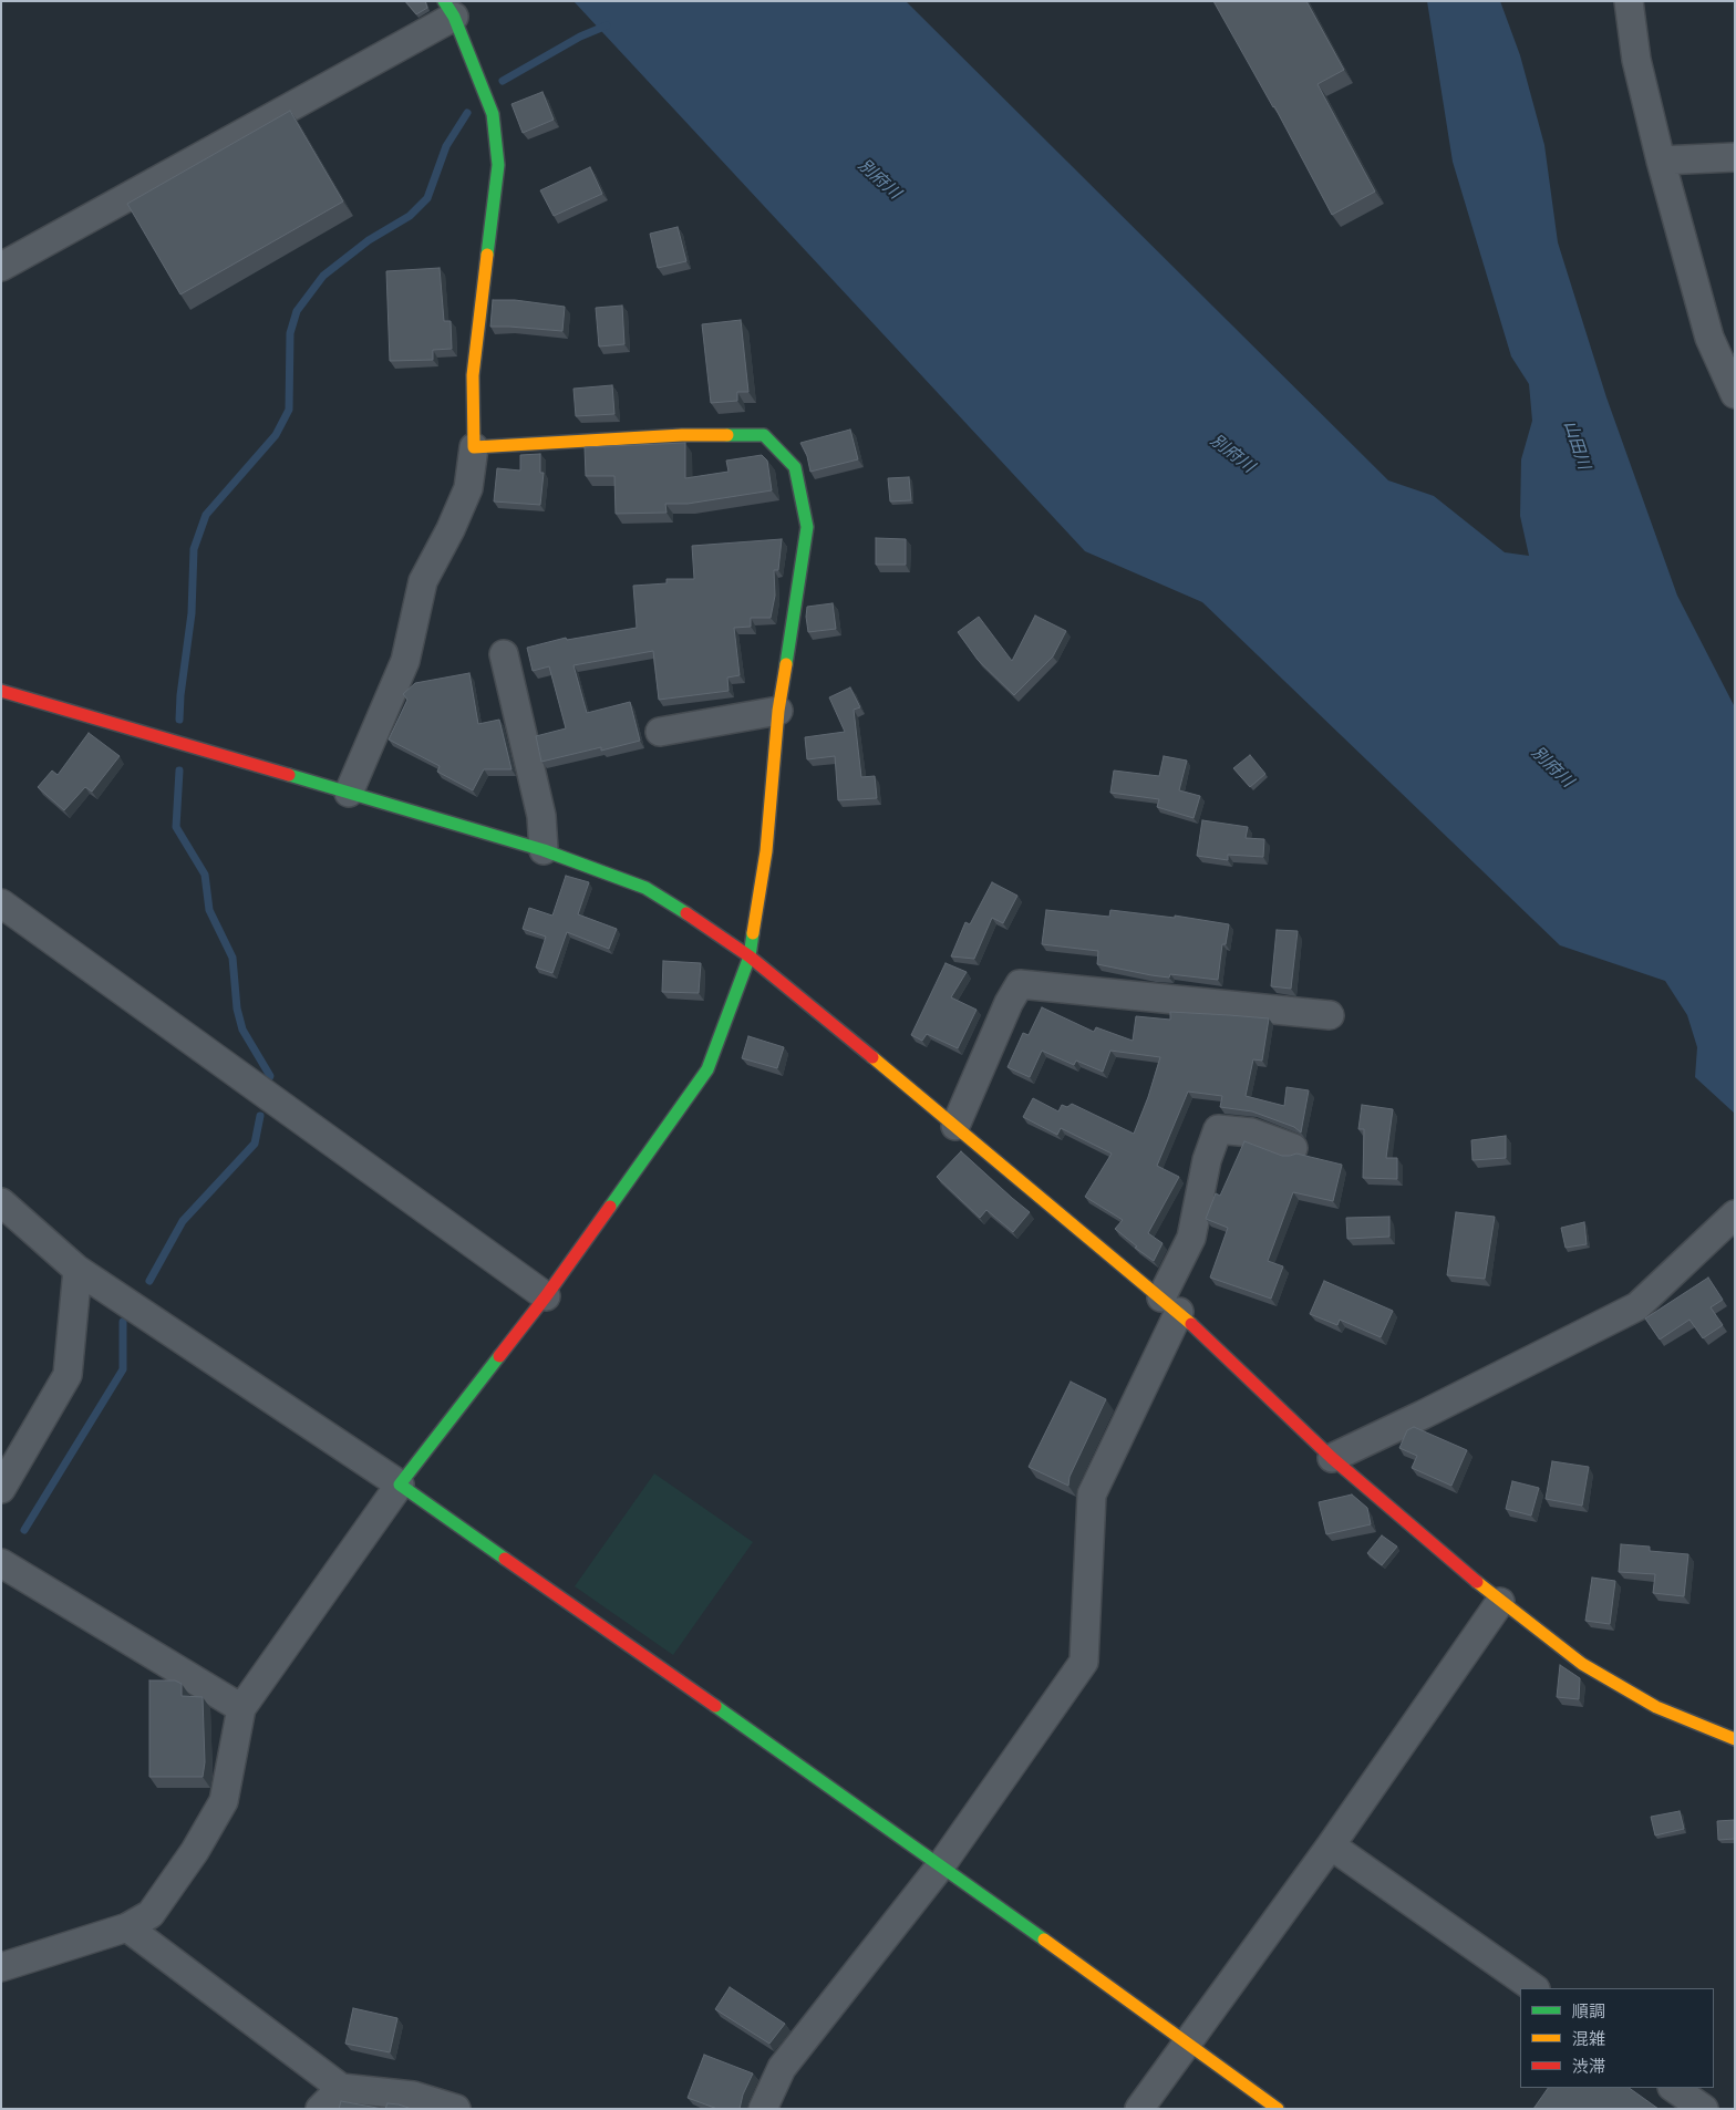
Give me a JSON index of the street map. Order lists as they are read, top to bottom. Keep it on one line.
{"water":["別府川","山田川"],"legend":["順調","混雑","渋滞"]}
